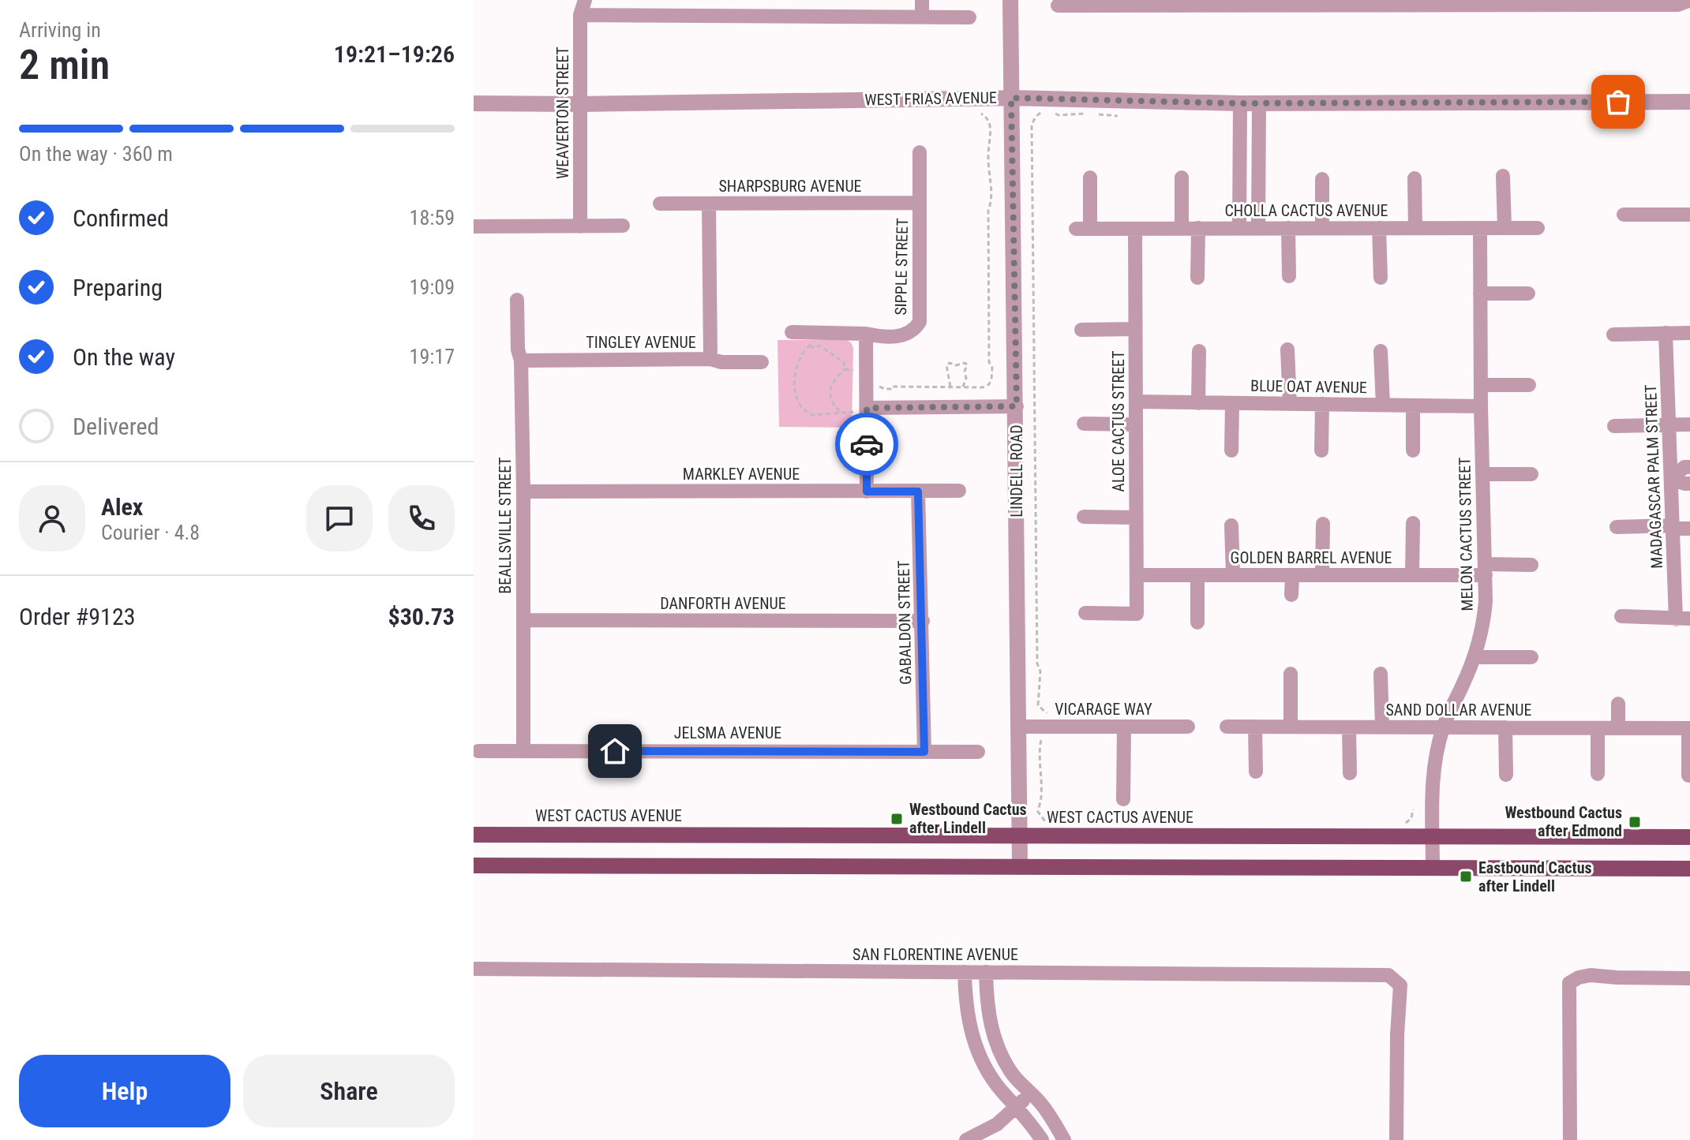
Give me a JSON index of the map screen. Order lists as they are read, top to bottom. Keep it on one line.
{"streets":{"main road":["WEST CACTUS AVENUE"],"street":["WEST FRIAS AVENUE","WEAVERTON STREET","SHARPSBURG AVENUE","CHOLLA CACTUS AVENUE","SIPPLE STREET","TINGLEY AVENUE","BLUE OAT AVENUE","ALOE CACTUS STREET","LINDELL ROAD","MARKLEY AVENUE","MADAGASCAR PALM STREET","BEALLSVILLE STREET","MELON CACTUS STREET","GOLDEN BARREL AVENUE","DANFORTH AVENUE","GABALDON STREET","VICARAGE WAY","SAND DOLLAR AVENUE","JELSMA AVENUE","SAN FLORENTINE AVENUE"]},"crossings":[["WEST FRIAS AVENUE","WEAVERTON STREET"],["WEST FRIAS AVENUE","LINDELL ROAD"],["SHARPSBURG AVENUE","SIPPLE STREET"],["CHOLLA CACTUS AVENUE","ALOE CACTUS STREET"],["CHOLLA CACTUS AVENUE","MELON CACTUS STREET"],["TINGLEY AVENUE","BEALLSVILLE STREET"],["BLUE OAT AVENUE","ALOE CACTUS STREET"],["BLUE OAT AVENUE","MELON CACTUS STREET"],["ALOE CACTUS STREET","GOLDEN BARREL AVENUE"],["LINDELL ROAD","VICARAGE WAY"],["LINDELL ROAD","WEST CACTUS AVENUE"],["MARKLEY AVENUE","BEALLSVILLE STREET"],["MARKLEY AVENUE","GABALDON STREET"],["BEALLSVILLE STREET","DANFORTH AVENUE"],["BEALLSVILLE STREET","JELSMA AVENUE"],["MELON CACTUS STREET","GOLDEN BARREL AVENUE"],["MELON CACTUS STREET","SAND DOLLAR AVENUE"],["MELON CACTUS STREET","WEST CACTUS AVENUE"],["DANFORTH AVENUE","GABALDON STREET"],["GABALDON STREET","JELSMA AVENUE"]],"places":{"transit":["Westbound Cactus after Lindell","Westbound Cactus after Edmond","Eastbound Cactus after Lindell"]},"page":{"heading":["2 min","Arriving in","19:21–19:26"],"panel":["Alex","Courier · 4.8","Order #9123","$30.73"],"bar":"On the way · 360 m","list":[["Confirmed","18:59"],["Preparing","19:09"],["On the way","19:17"],"Delivered"],"buttons":["Help","Share"]}}
